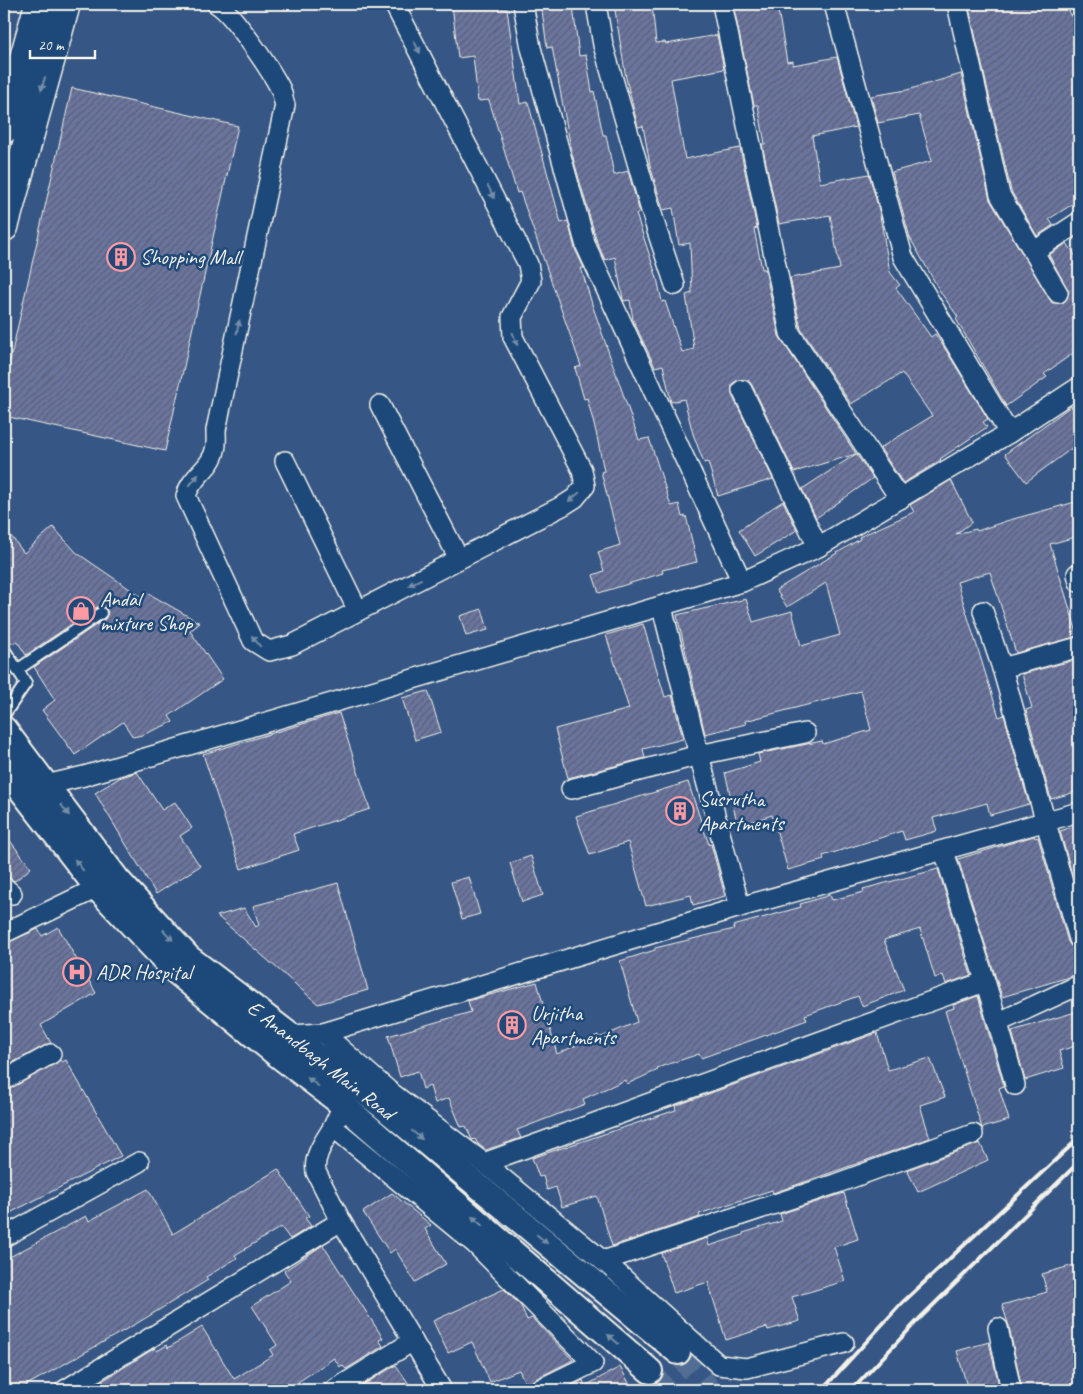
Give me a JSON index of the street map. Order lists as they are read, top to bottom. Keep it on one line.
{"streets":{"street":["E Anandbagh Main Road"]},"places":{"building":["Shopping Mall","Susrutha Apartments","Urjitha Apartments"],"shop":["Andal mixture Shop"],"hospital":["ADR Hospital"]},"scale_bar":"20 m"}
